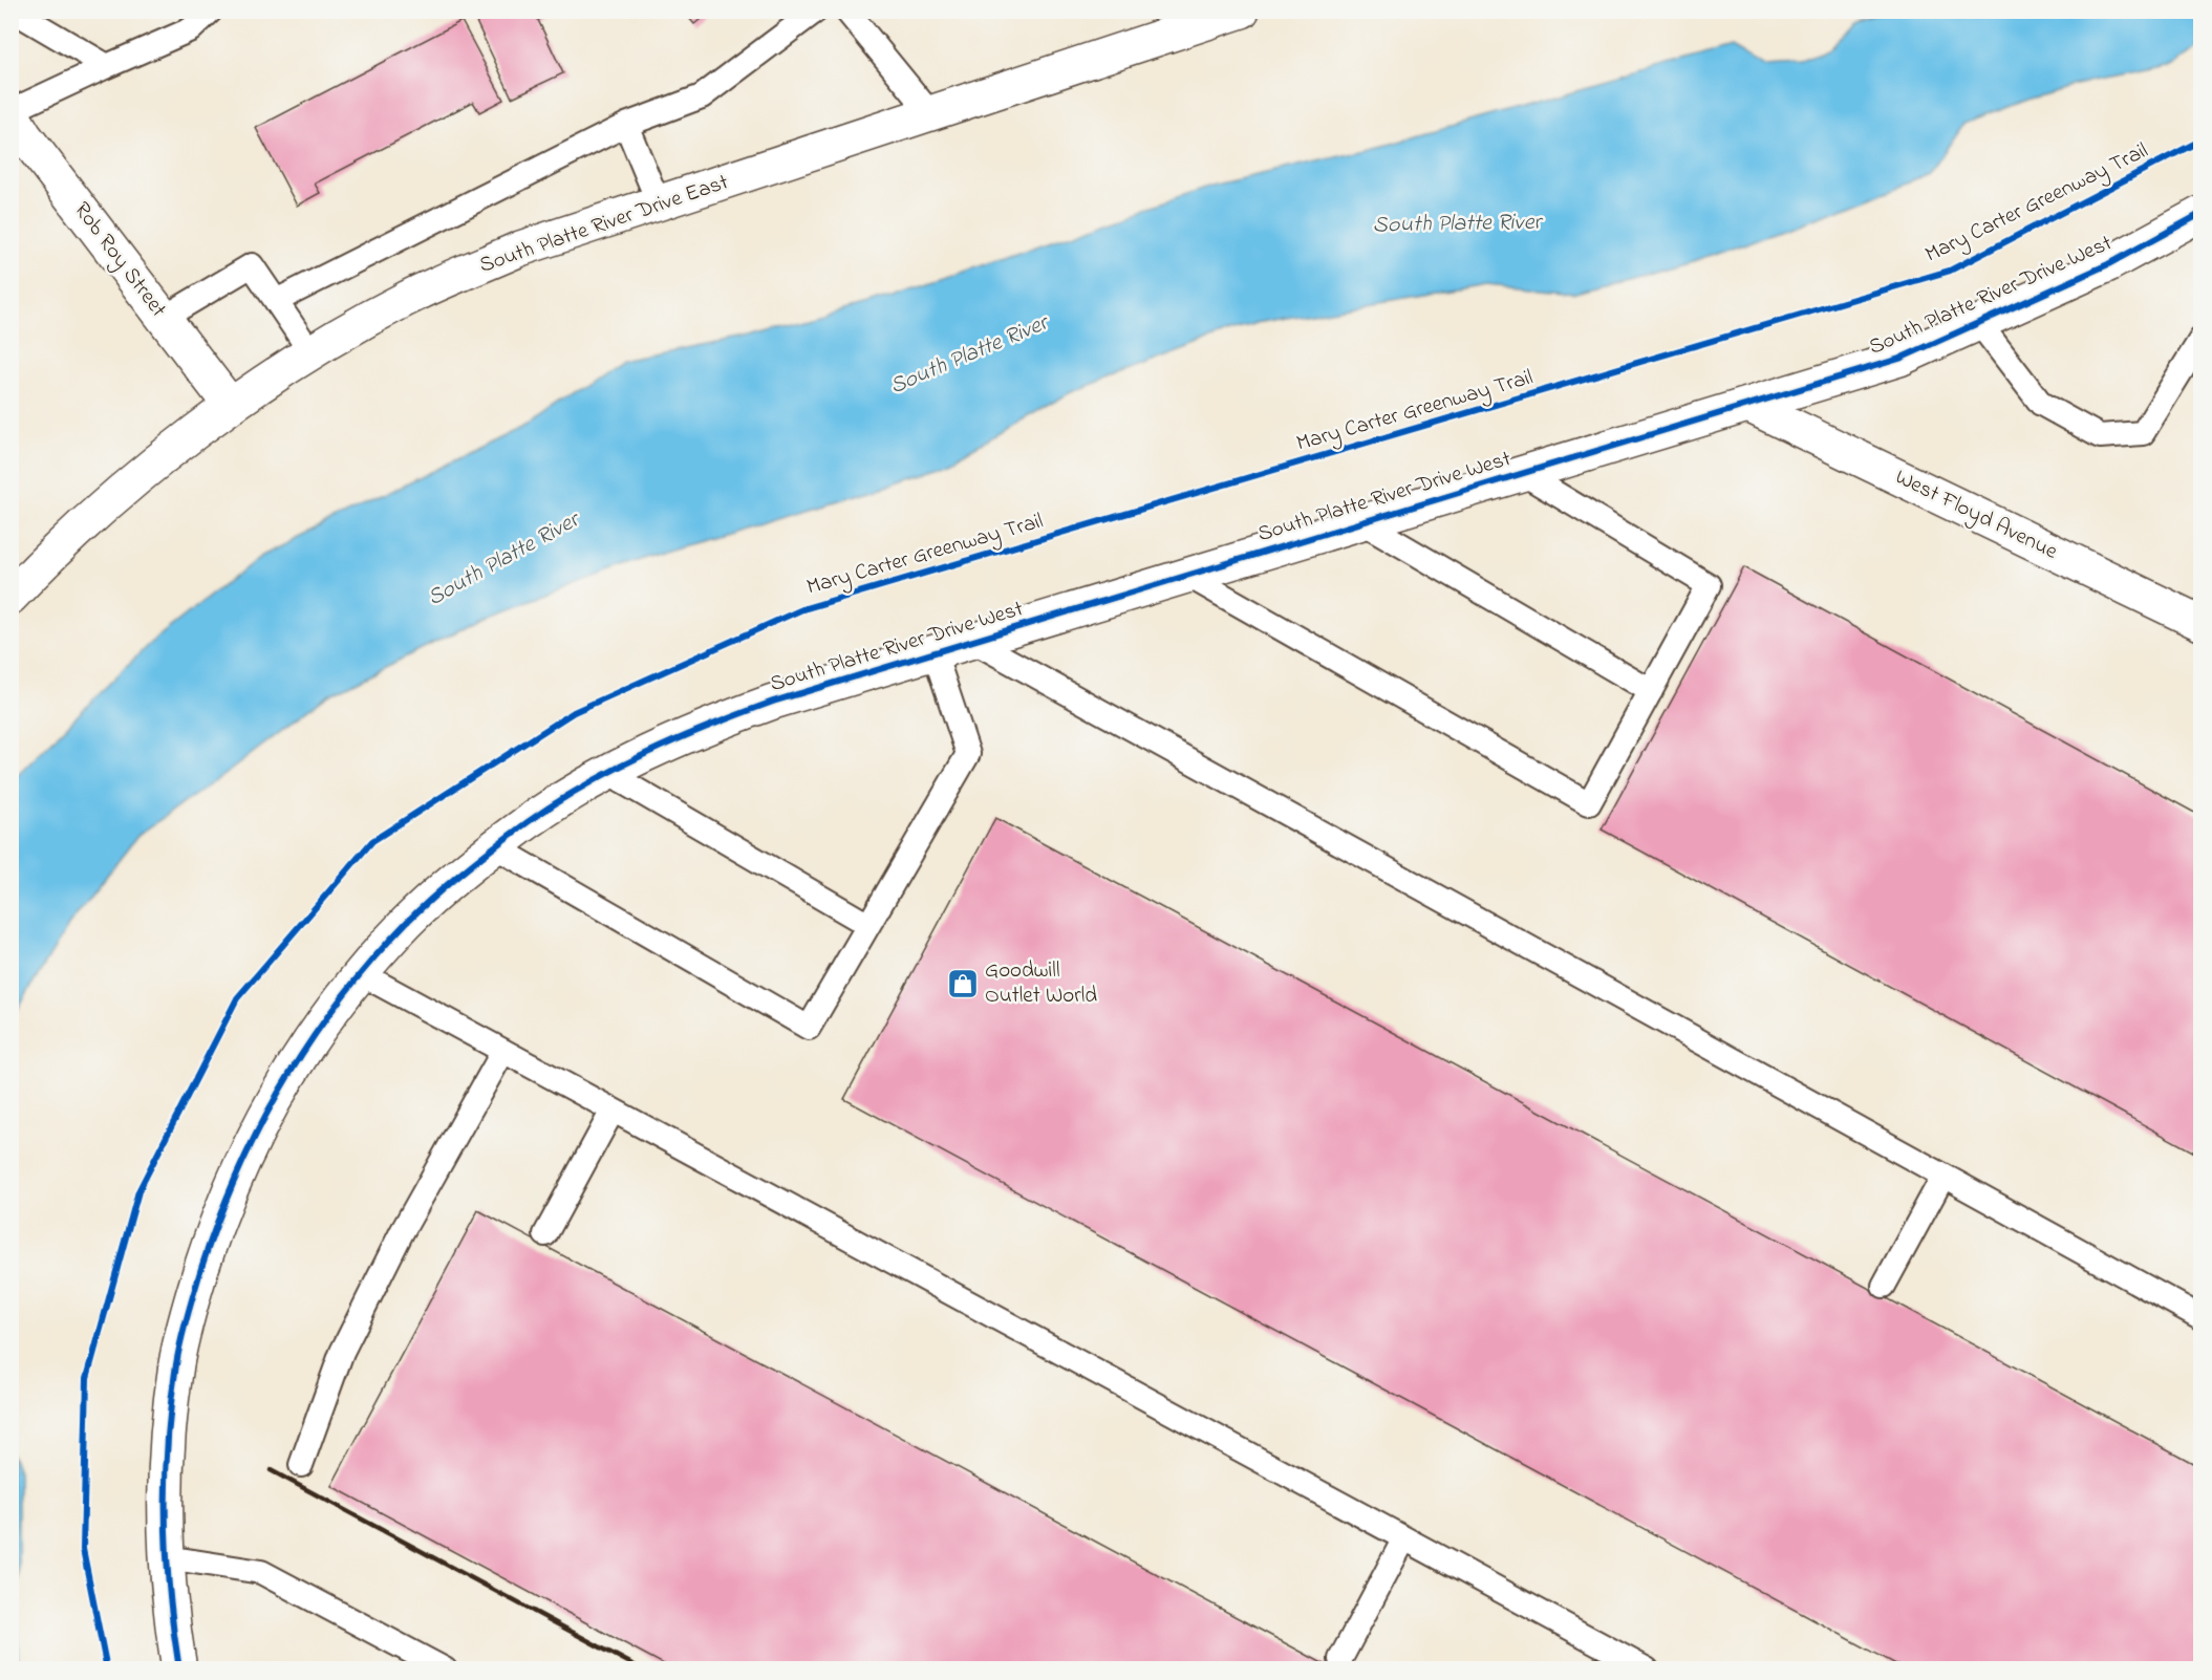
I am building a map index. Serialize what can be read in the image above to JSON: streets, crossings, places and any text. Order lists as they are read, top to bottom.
{
  "streets": {
    "street": [
      "South Platte River Drive East",
      "Rob Roy Street",
      "South Platte River Drive West",
      "West Floyd Avenue"
    ],
    "cycle path": ["Mary Carter Greenway Trail"]
  },
  "crossings": [
    ["South Platte River Drive East", "Rob Roy Street"],
    ["South Platte River Drive West", "West Floyd Avenue"]
  ],
  "water": ["South Platte River"],
  "places": {
    "shop": ["Goodwill Outlet World"]
  }
}
